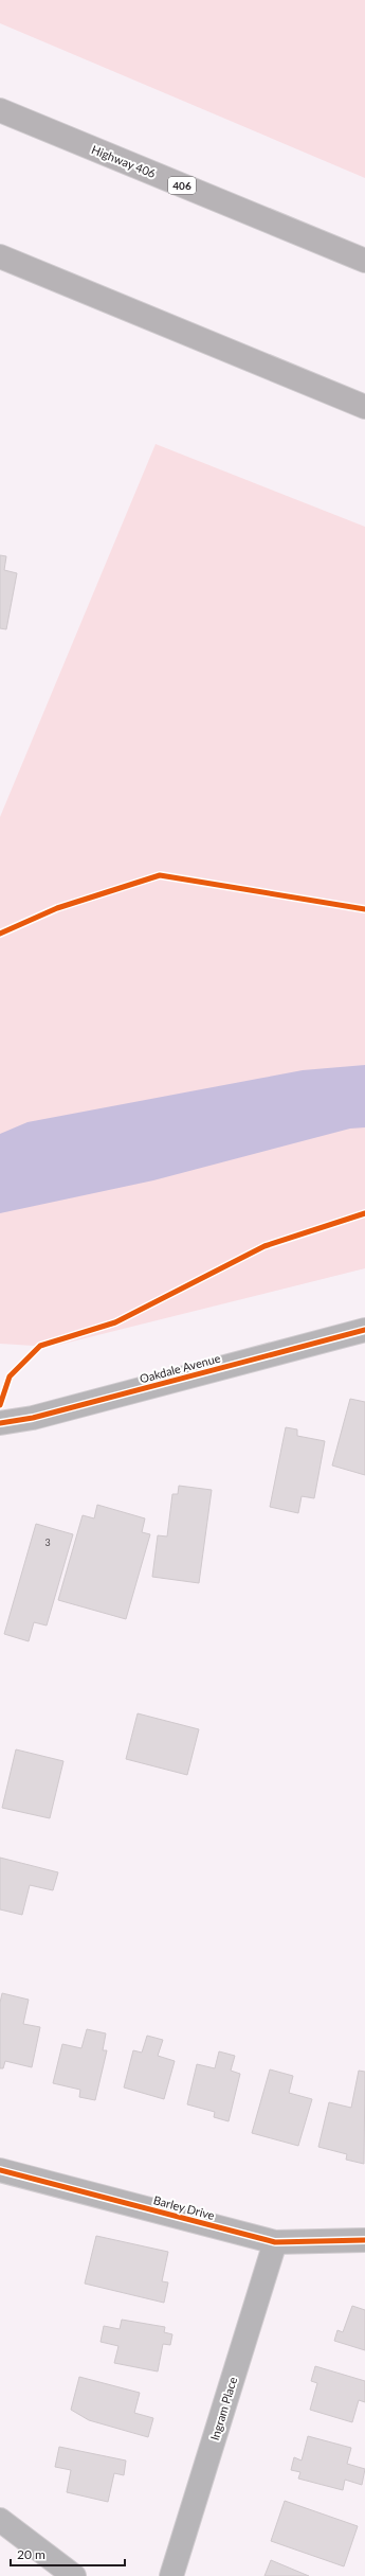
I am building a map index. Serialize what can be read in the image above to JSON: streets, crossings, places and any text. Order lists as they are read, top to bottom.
{
  "streets": {
    "highway": ["Highway 406", "406"],
    "street": ["Oakdale Avenue", "Barley Drive", "Ingram Place"]
  },
  "crossings": [
    ["Barley Drive", "Ingram Place"]
  ],
  "house_numbers": ["3"],
  "scale_bar": "20 m"
}
